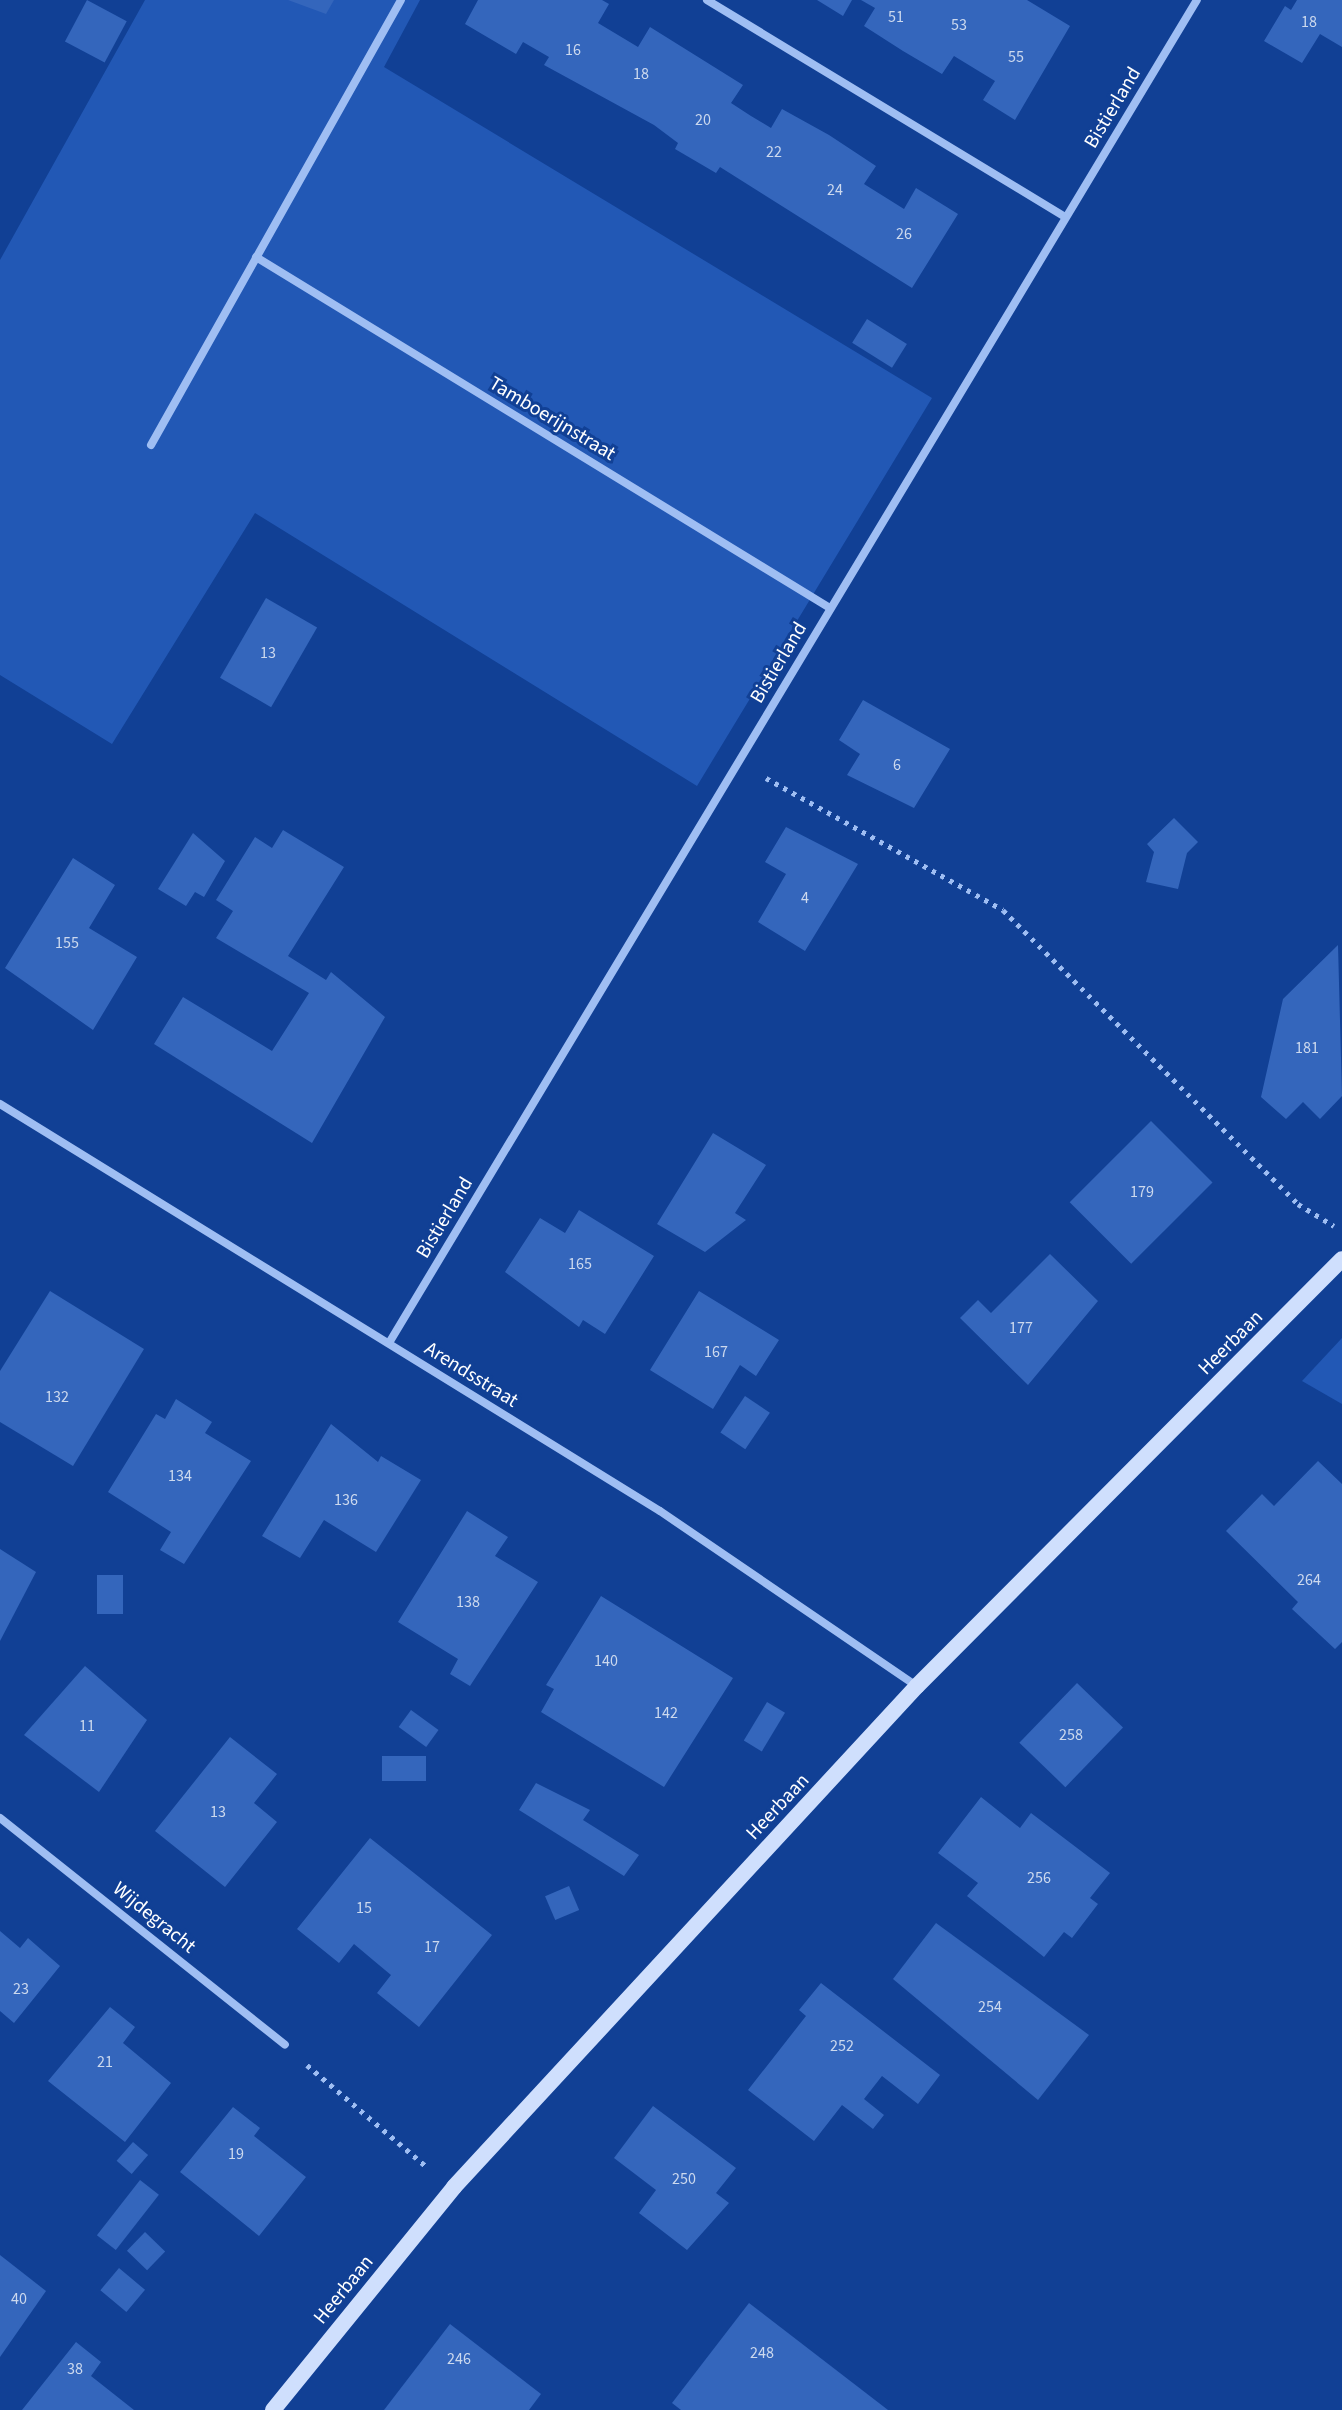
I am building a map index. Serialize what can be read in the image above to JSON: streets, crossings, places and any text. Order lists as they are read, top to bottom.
{
  "streets": {
    "street": [
      "Bistierland",
      "Tamboerijnstraat",
      "Heerbaan",
      "Arendsstraat",
      "Wijdegracht"
    ]
  },
  "crossings": [
    ["Bistierland", "Tamboerijnstraat"],
    ["Bistierland", "Arendsstraat"],
    ["Heerbaan", "Arendsstraat"]
  ],
  "house_numbers": [
    "51",
    "18",
    "53",
    "16",
    "55",
    "18",
    "20",
    "22",
    "24",
    "26",
    "13",
    "6",
    "4",
    "155",
    "181",
    "179",
    "165",
    "177",
    "167",
    "132",
    "134",
    "136",
    "264",
    "138",
    "140",
    "142",
    "11",
    "258",
    "13",
    "256",
    "15",
    "17",
    "23",
    "254",
    "252",
    "21",
    "19",
    "250",
    "40",
    "248",
    "246",
    "38"
  ]
}
